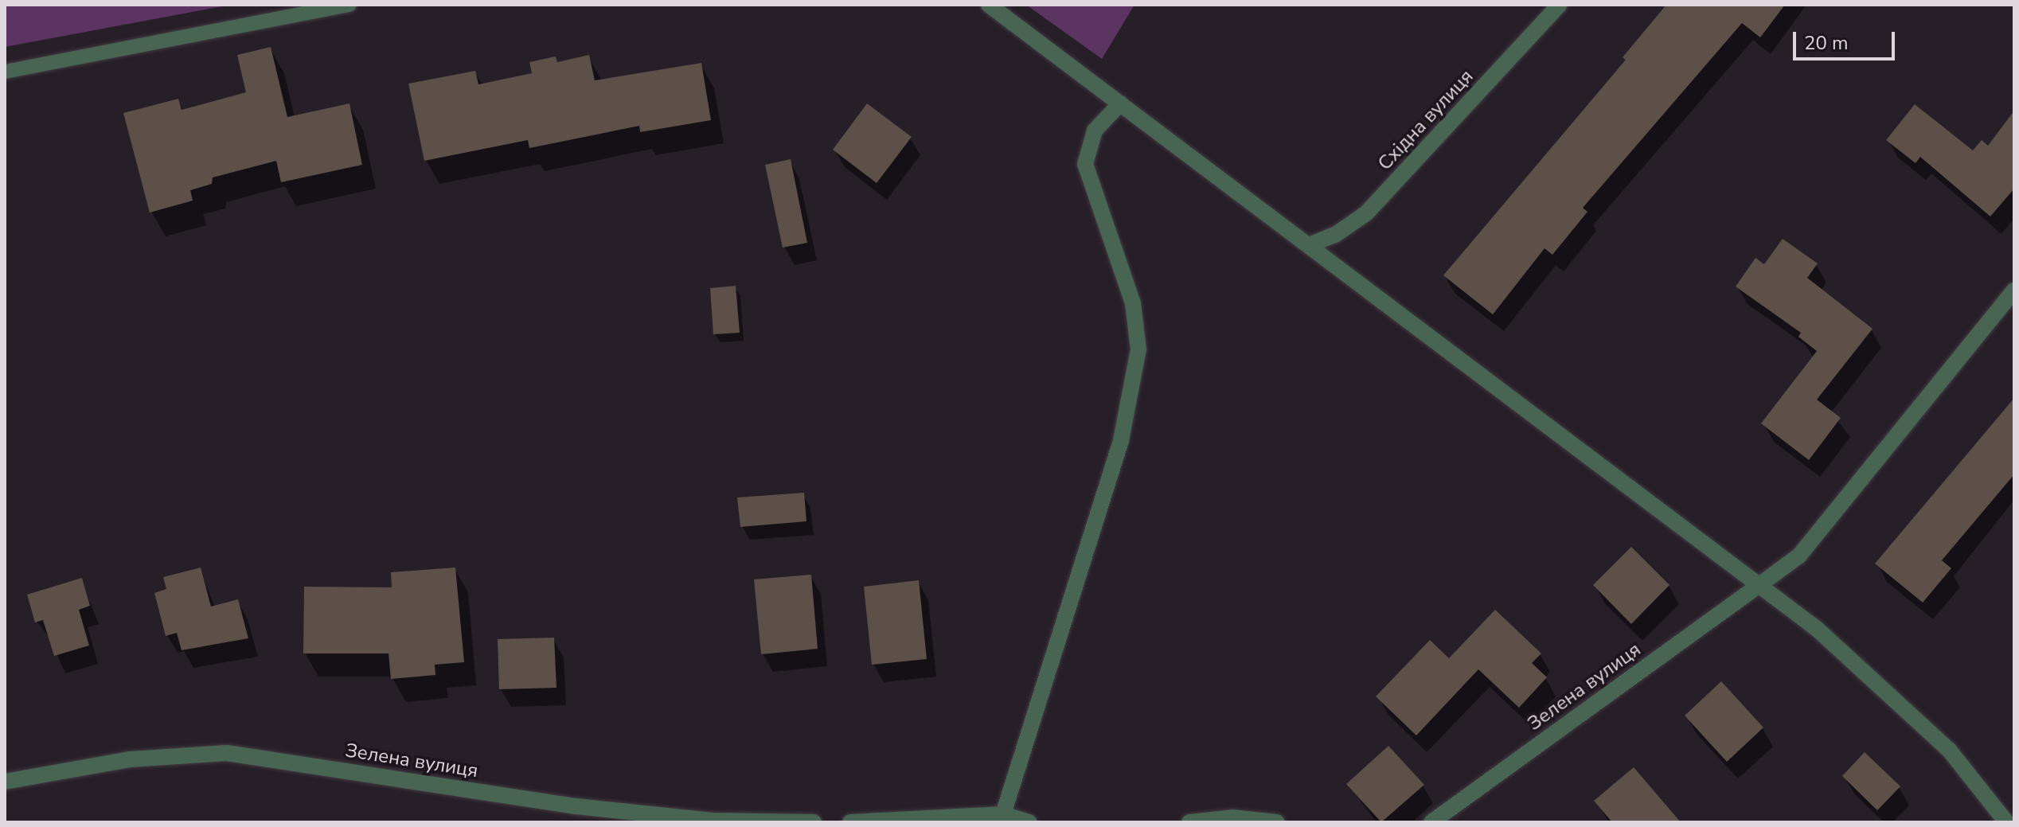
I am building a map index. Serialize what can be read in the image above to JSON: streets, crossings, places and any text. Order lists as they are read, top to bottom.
{
  "streets": {
    "street": ["Східна вулиця", "Зелена вулиця"]
  },
  "scale_bar": "20 m"
}
